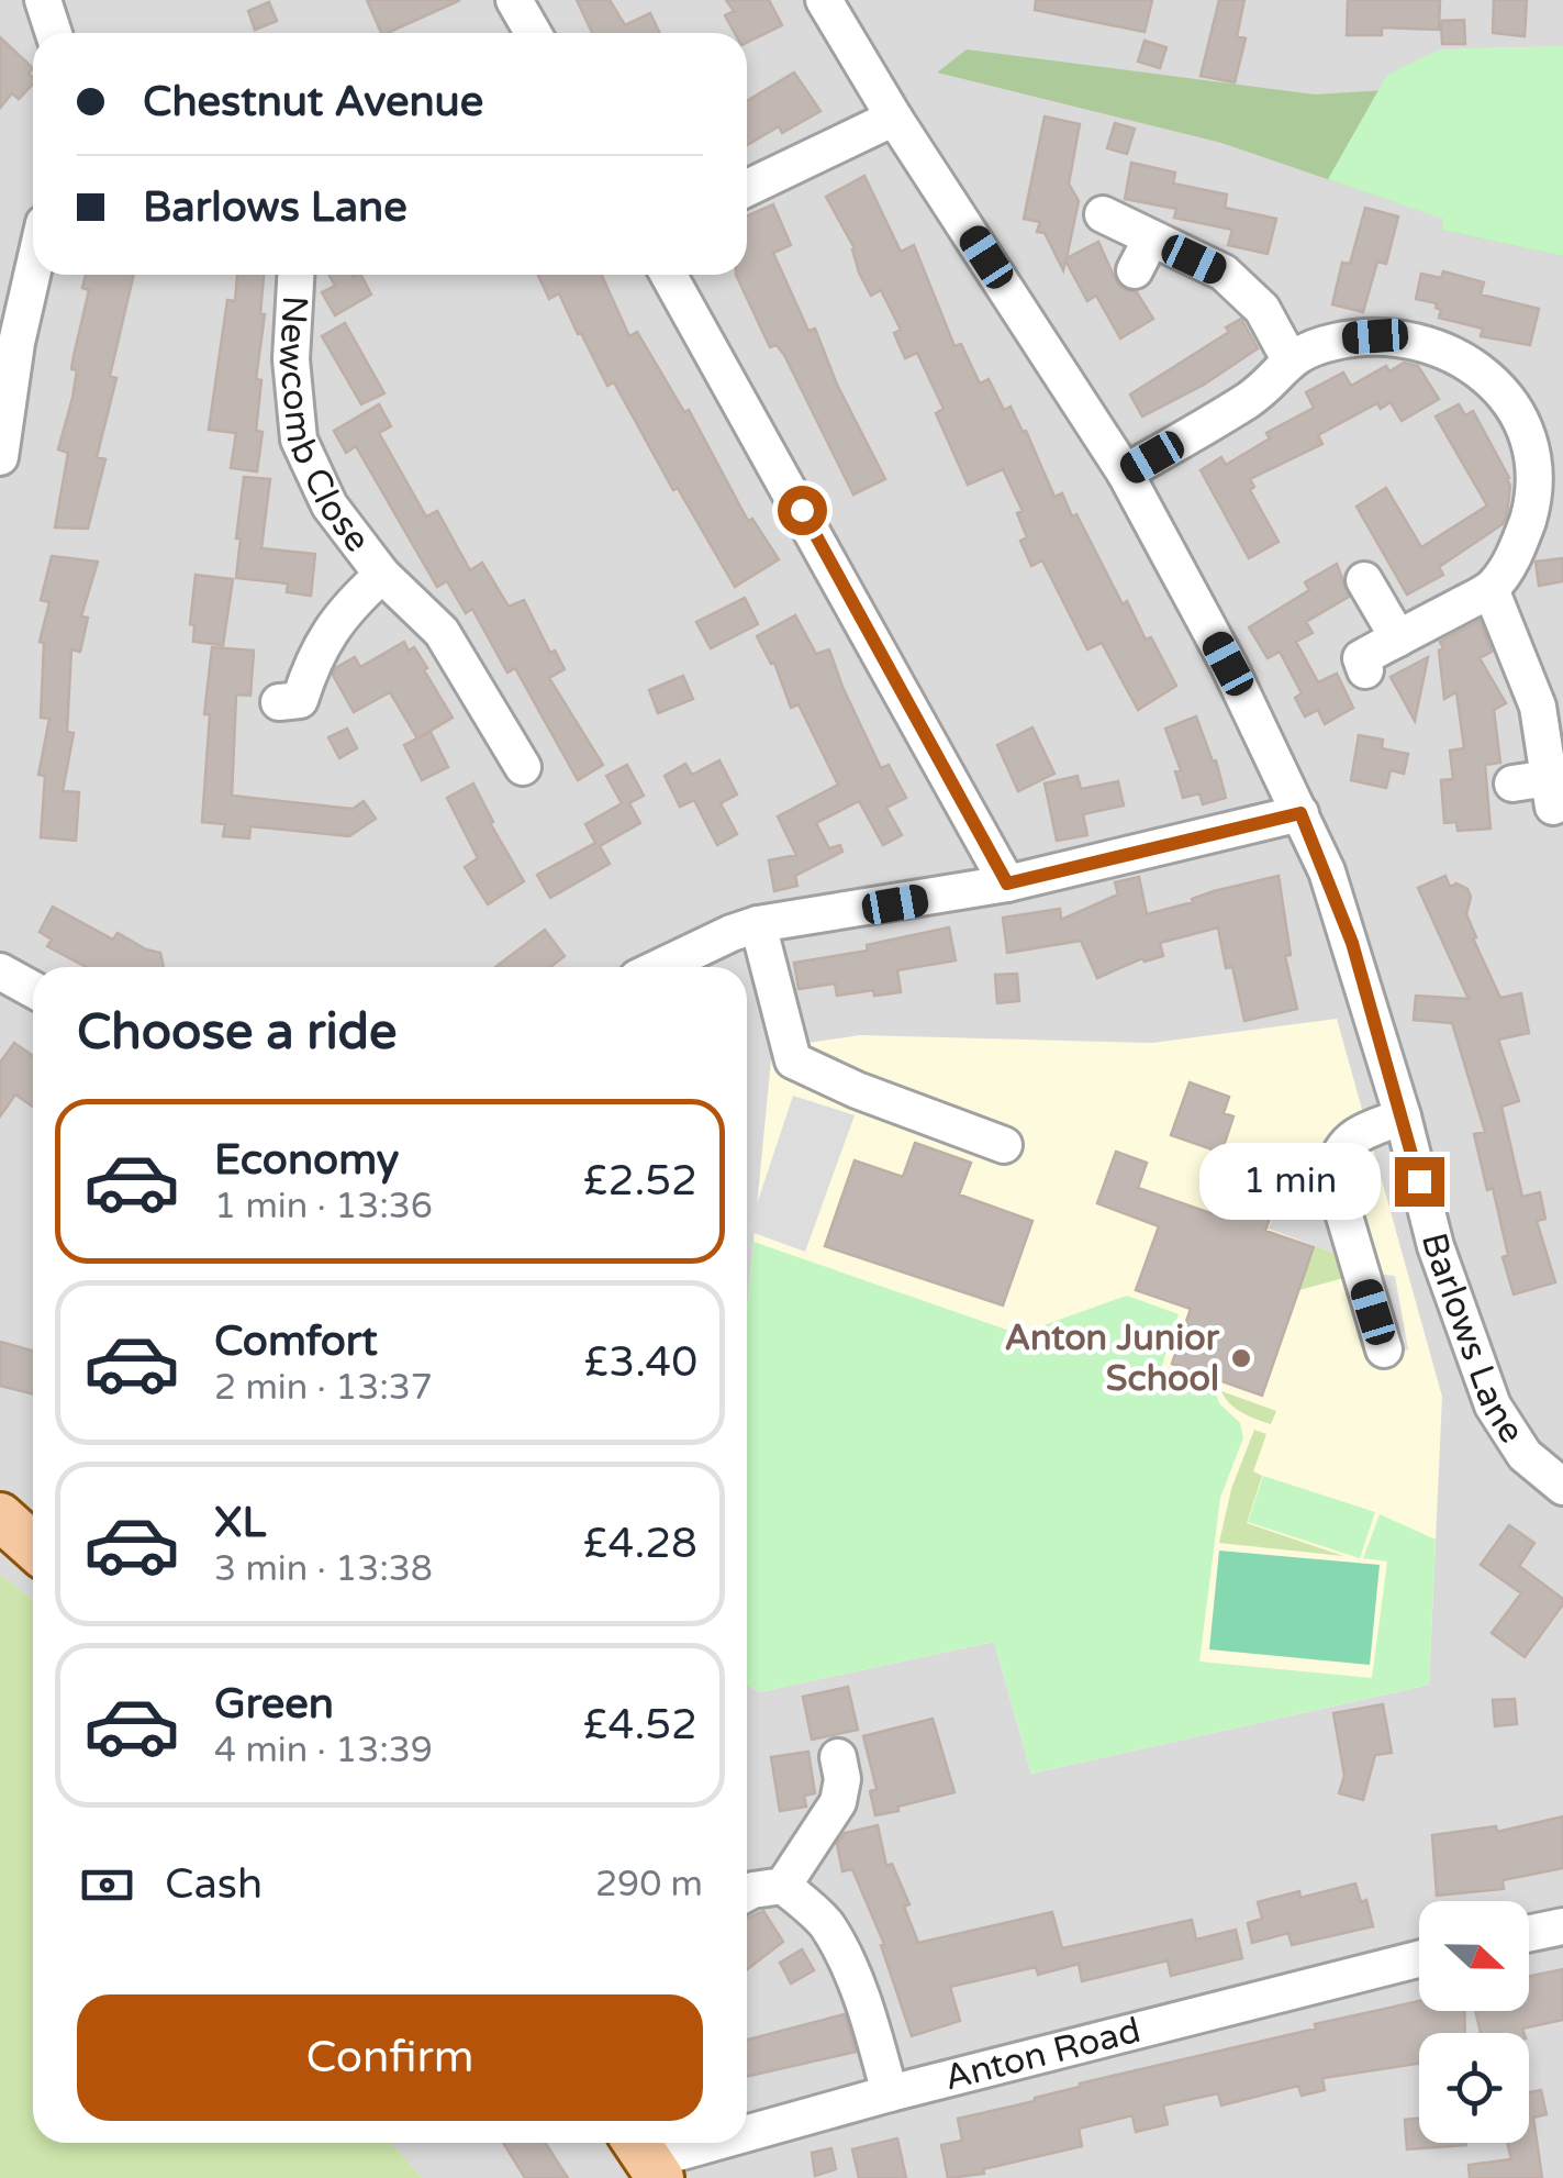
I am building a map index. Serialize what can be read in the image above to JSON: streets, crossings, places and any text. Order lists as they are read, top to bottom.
{
  "streets": {
    "street": ["Newcomb Close", "Barlows Lane", "Anton Road"]
  },
  "places": ["Anton Junior School"],
  "north": "right",
  "page": {
    "banner": ["Chestnut Avenue", "Barlows Lane"],
    "heading": "Choose a ride",
    "list": [
      {
        "name": "Economy",
        "note": "1 min · 13:36",
        "value": "£2.52"
      },
      {
        "name": "Comfort",
        "note": "2 min · 13:37",
        "value": "£3.40"
      },
      {
        "name": "XL",
        "note": "3 min · 13:38",
        "value": "£4.28"
      },
      {
        "name": "Green",
        "note": "4 min · 13:39",
        "value": "£4.52"
      }
    ],
    "bubble": "1 min",
    "pay": ["Cash", "290 m"],
    "buttons": "Confirm"
  }
}
